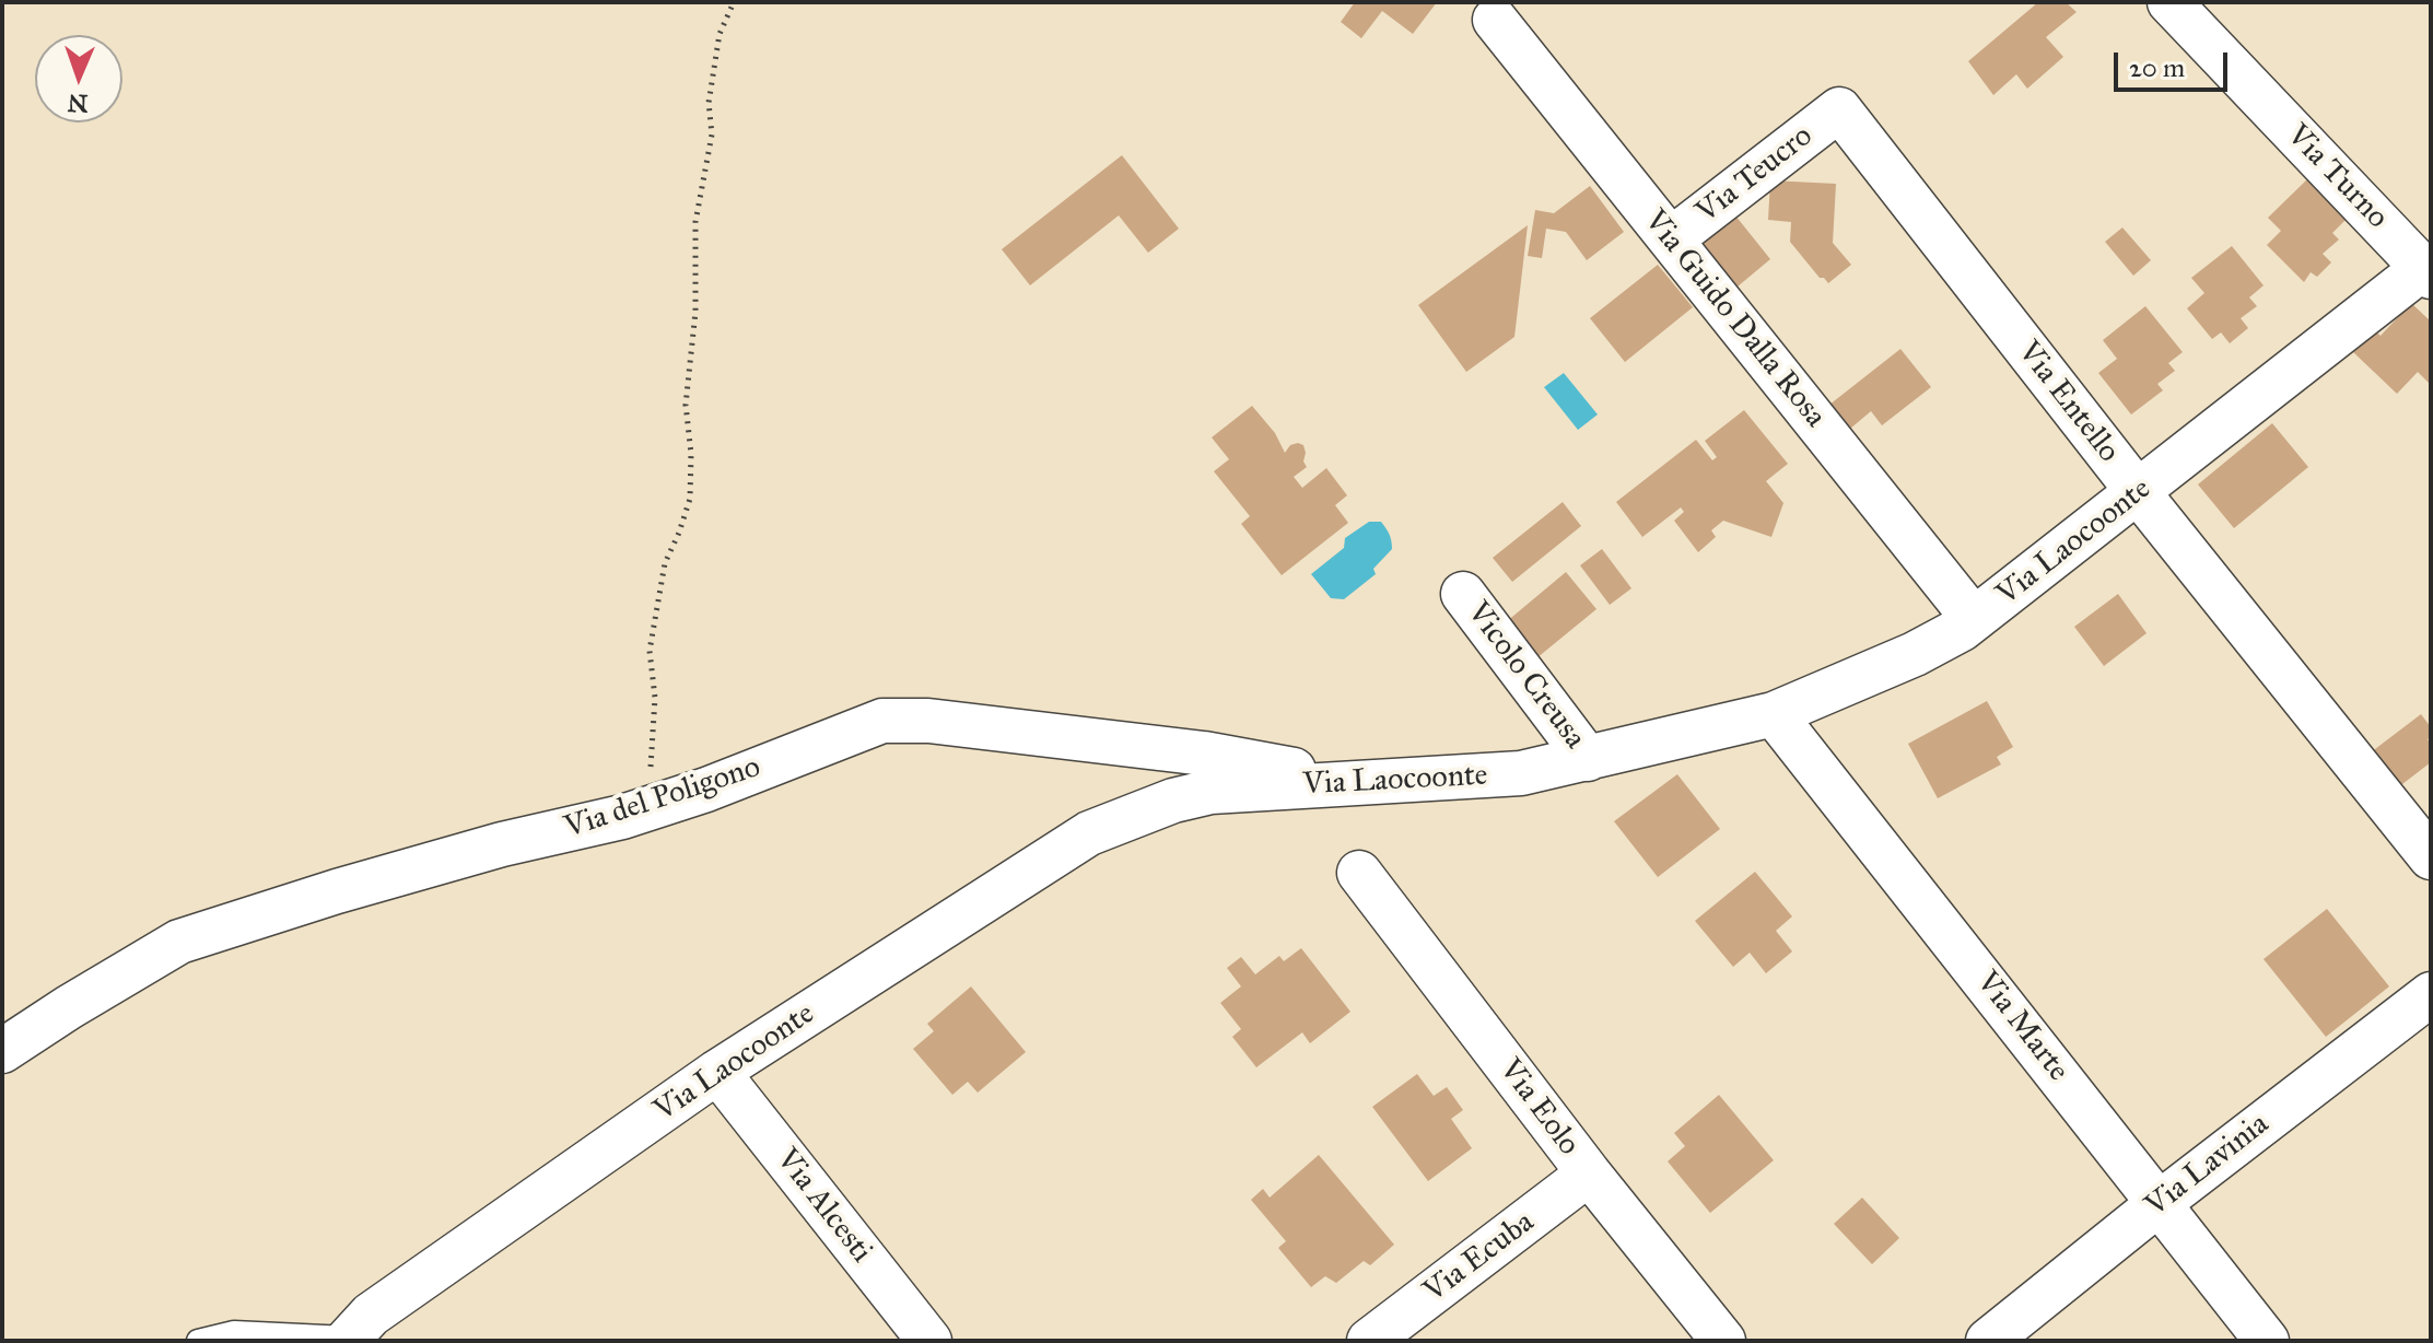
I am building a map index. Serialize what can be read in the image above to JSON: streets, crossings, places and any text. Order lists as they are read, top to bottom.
{
  "streets": {
    "street": [
      "Via Teucro",
      "Via Turno",
      "Via Guido Dalla Rosa",
      "Via Entello",
      "Via Laocoonte",
      "Vicolo Creusa",
      "Via del Poligono",
      "Via Marte",
      "Via Eolo",
      "Via Lavinia",
      "Via Alcesti",
      "Via Ecuba"
    ]
  },
  "crossings": [
    ["Via Teucro", "Via Guido Dalla Rosa"],
    ["Via Teucro", "Via Entello"],
    ["Via Turno", "Via Laocoonte"],
    ["Via Guido Dalla Rosa", "Via Laocoonte"],
    ["Via Entello", "Via Laocoonte"],
    ["Via Laocoonte", "Vicolo Creusa"],
    ["Via Laocoonte", "Via del Poligono"],
    ["Via Laocoonte", "Via Marte"],
    ["Via Laocoonte", "Via Alcesti"],
    ["Via Marte", "Via Lavinia"],
    ["Via Eolo", "Via Ecuba"]
  ],
  "scale_bar": "20 m",
  "north": "bottom"
}
